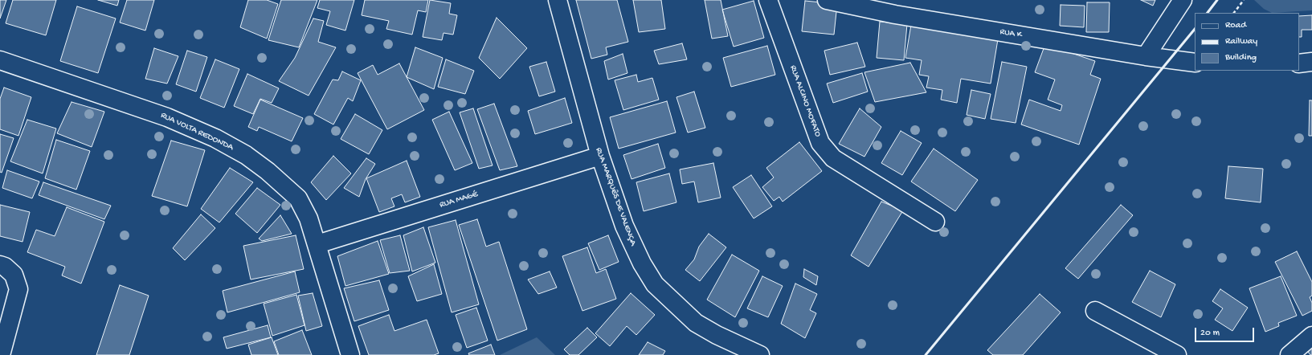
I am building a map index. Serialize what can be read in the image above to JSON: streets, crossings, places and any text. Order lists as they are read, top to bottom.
{
  "streets": {
    "street": [
      "RUA K",
      "RUA ALCINO MOFATO",
      "RUA VOLTA REDONDA",
      "RUA MARQUÊS DE VALENÇA",
      "RUA MAGÉ"
    ]
  },
  "crossings": [
    ["RUA VOLTA REDONDA", "RUA MAGÉ"],
    ["RUA MARQUÊS DE VALENÇA", "RUA MAGÉ"]
  ],
  "legend": ["Road", "Railway", "Building"],
  "scale_bar": "20 m"
}
